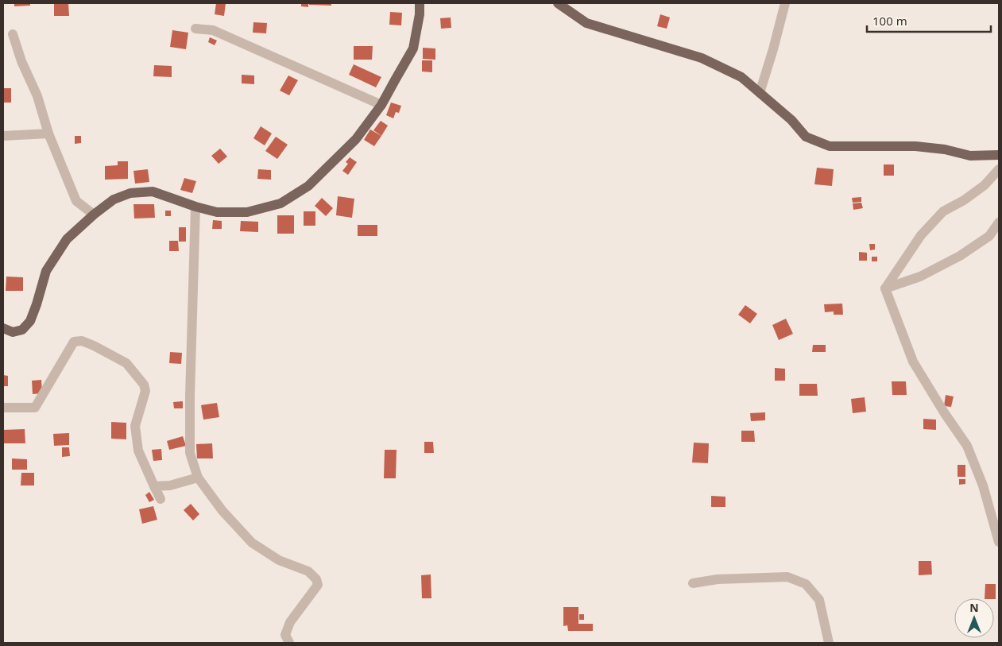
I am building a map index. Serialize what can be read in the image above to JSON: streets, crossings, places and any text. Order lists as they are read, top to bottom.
{
  "scale_bar": "100 m",
  "north": "top"
}
